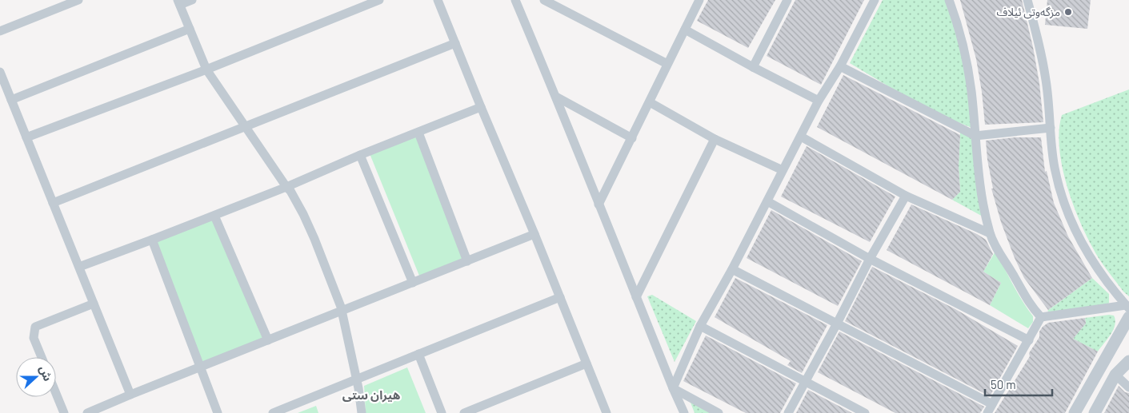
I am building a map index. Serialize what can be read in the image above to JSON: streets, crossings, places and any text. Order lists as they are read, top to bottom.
{
  "districts": ["هیران ستی"],
  "places": ["مزگەوتی ئیلاف"],
  "scale_bar": "50 m",
  "north": "right"
}
